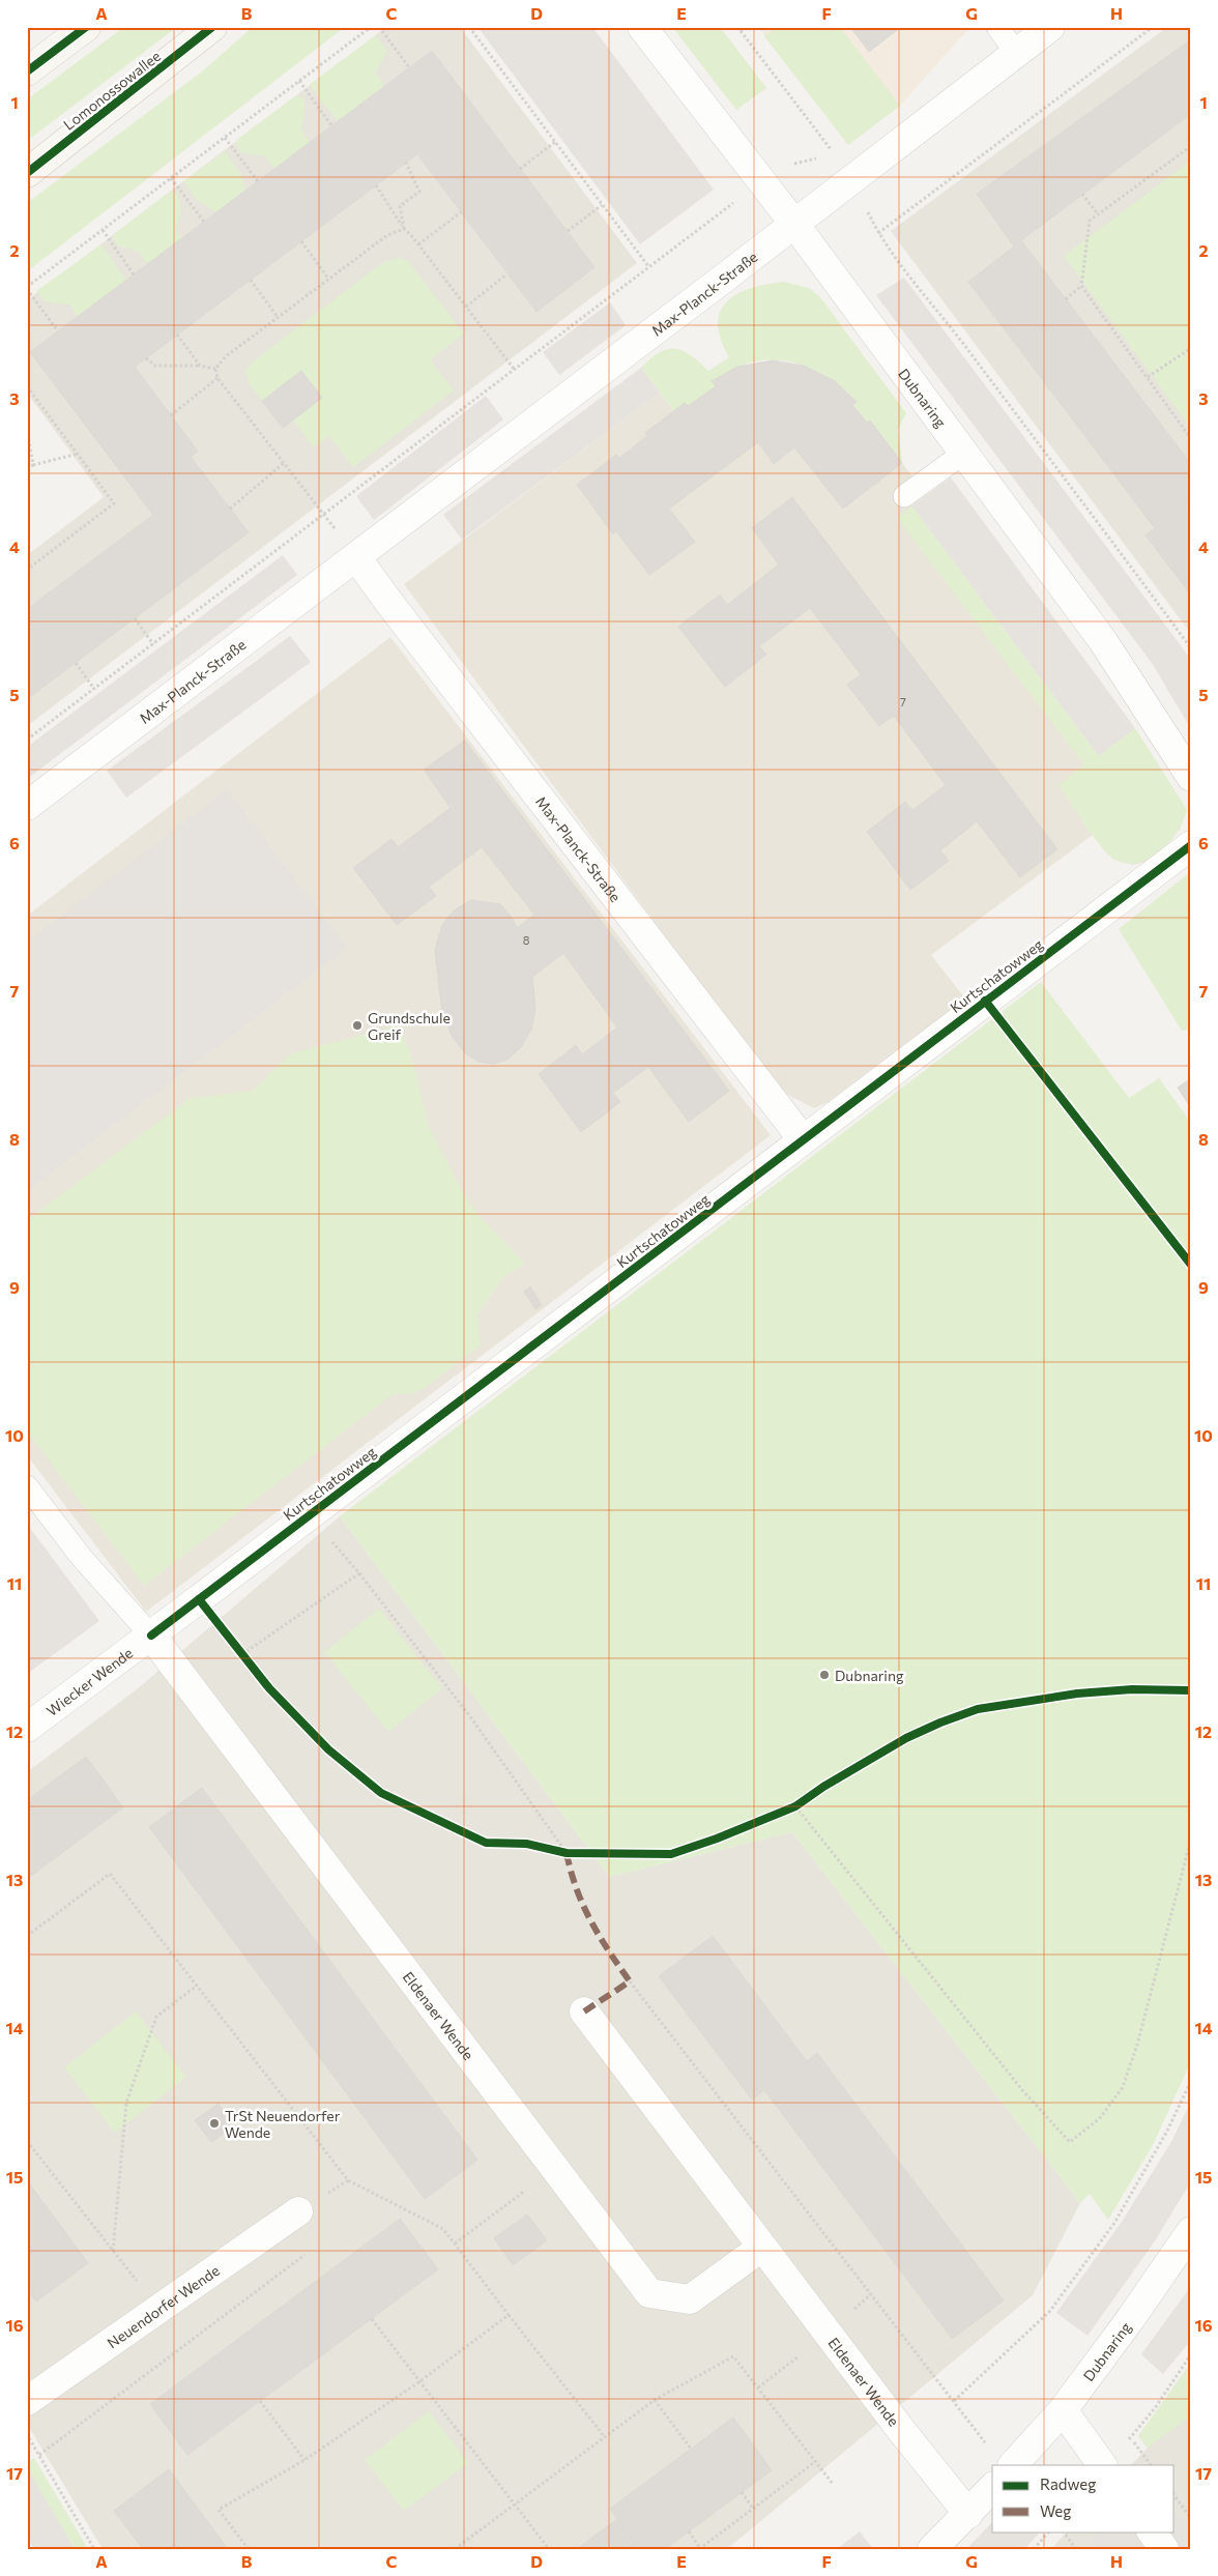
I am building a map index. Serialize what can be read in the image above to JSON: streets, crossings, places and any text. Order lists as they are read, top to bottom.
{
  "streets": {
    "street": [
      "Lomonossowallee",
      "Max-Planck-Straße",
      "Dubnaring",
      "Kurtschatowweg",
      "Wiecker Wende",
      "Eldenaer Wende",
      "Neuendorfer Wende"
    ]
  },
  "crossings": [
    ["Max-Planck-Straße", "Dubnaring"],
    ["Max-Planck-Straße", "Kurtschatowweg"],
    ["Kurtschatowweg", "Wiecker Wende"],
    ["Kurtschatowweg", "Eldenaer Wende"],
    ["Wiecker Wende", "Eldenaer Wende"]
  ],
  "places": ["Grundschule Greif", "Dubnaring", "TrSt Neuendorfer Wende"],
  "house_numbers": ["7", "8"],
  "legend": ["Radweg", "Weg"],
  "grid": {
    "columns": [
      "A",
      "B",
      "C",
      "D",
      "E",
      "F",
      "G",
      "H"
    ],
    "rows": [
      "1",
      "2",
      "3",
      "4",
      "5",
      "6",
      "7",
      "8",
      "9",
      "10",
      "11",
      "12",
      "13",
      "14",
      "15",
      "16",
      "17"
    ]
  }
}
